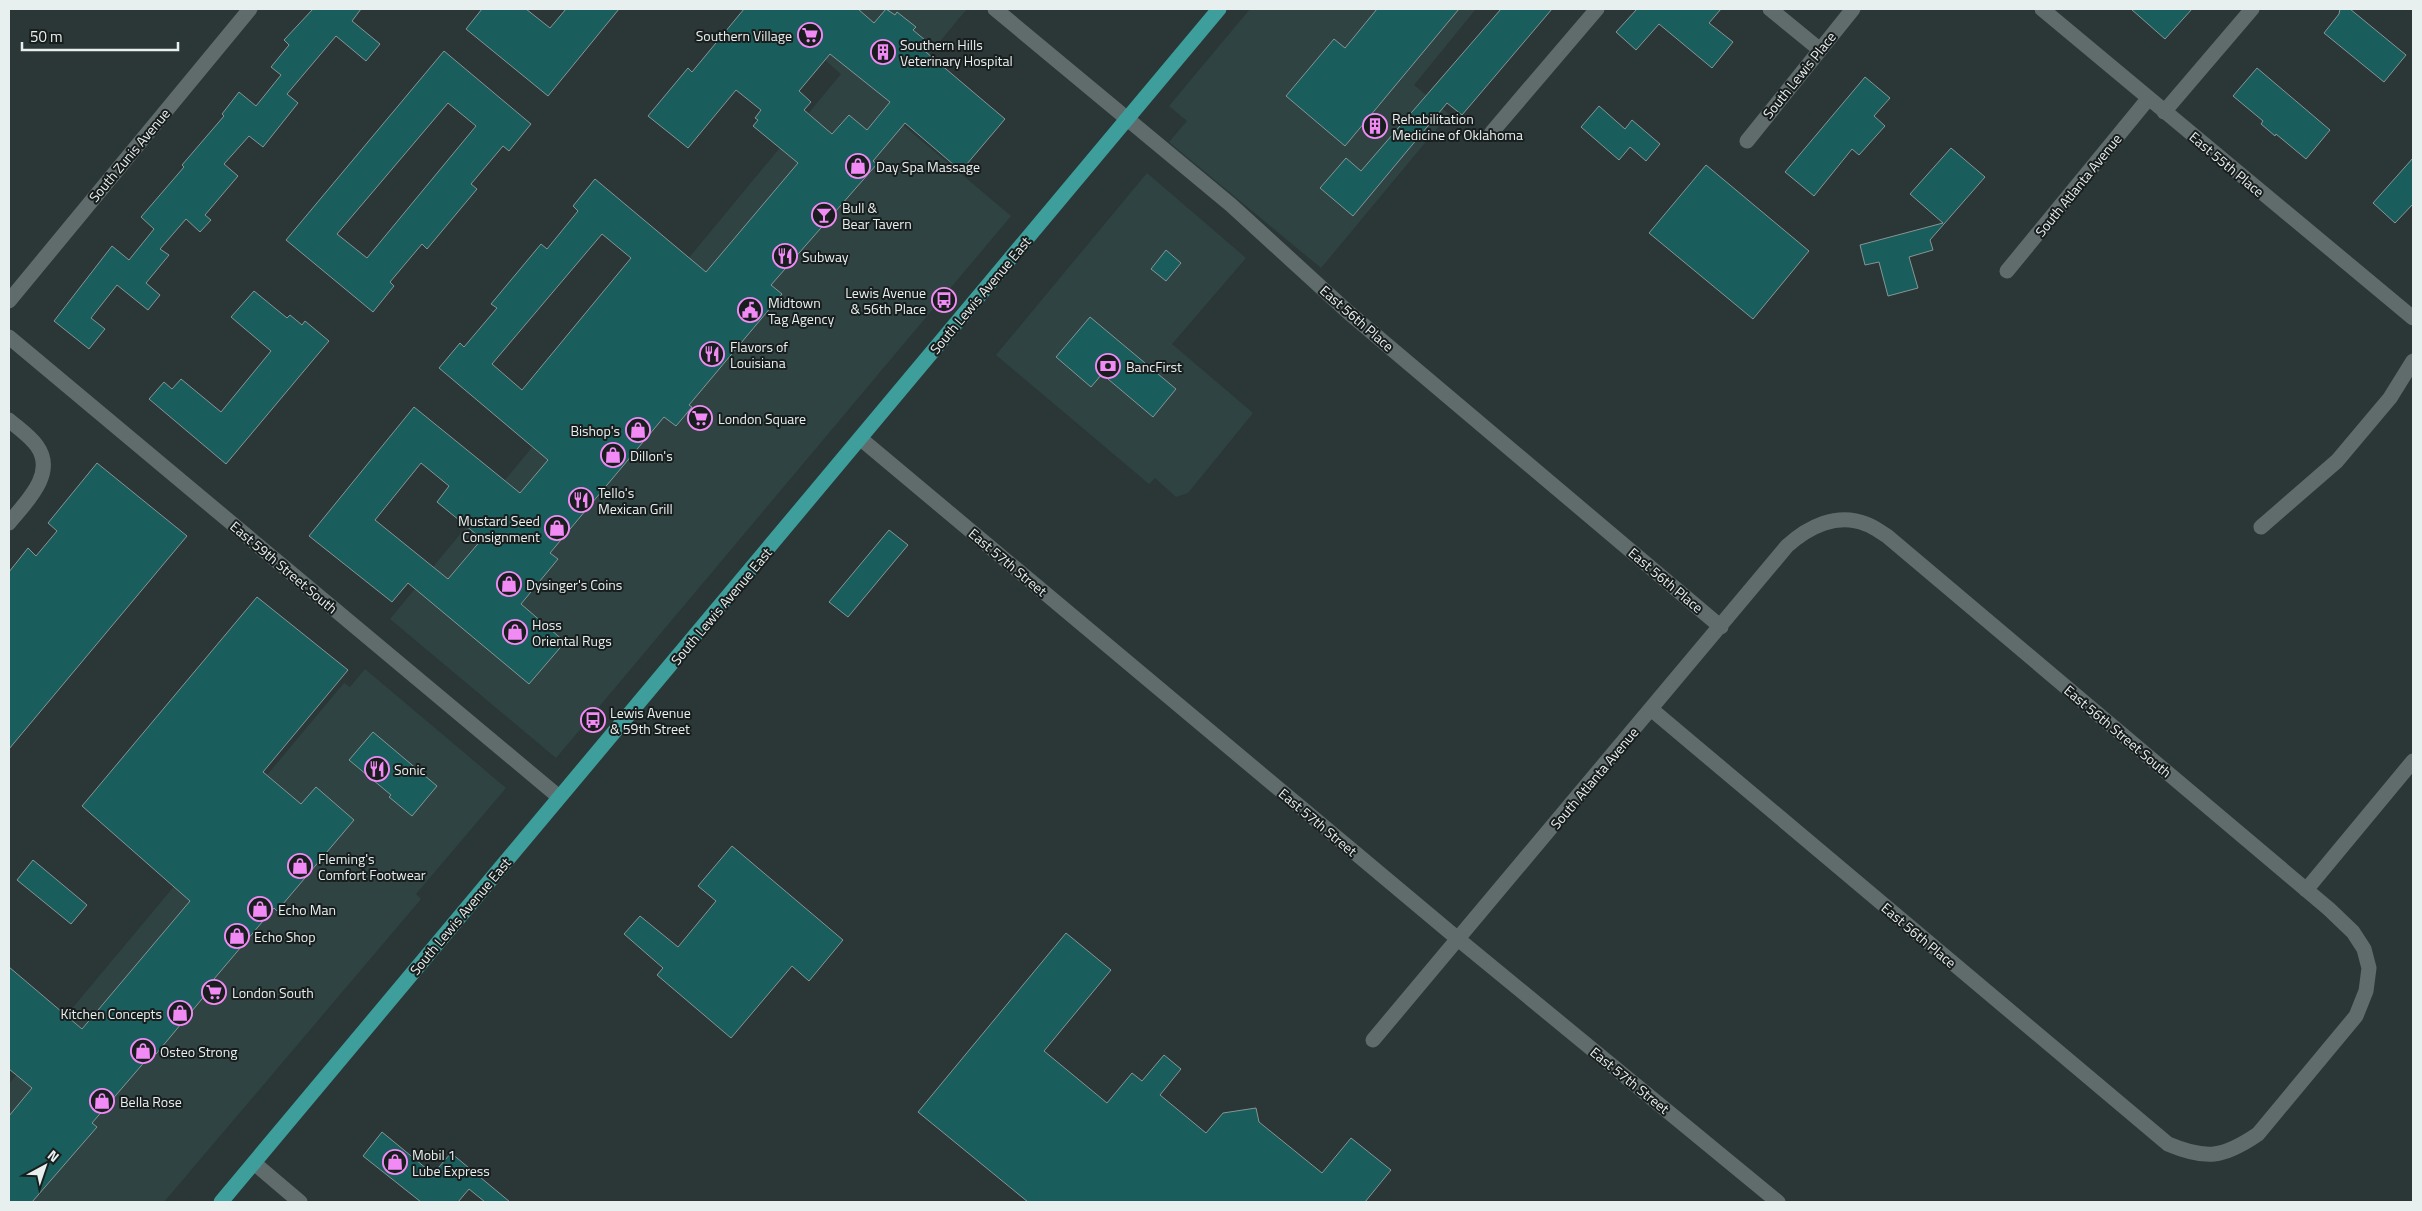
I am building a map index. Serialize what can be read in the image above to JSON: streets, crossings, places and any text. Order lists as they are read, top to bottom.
{
  "streets": {
    "main road": ["South Lewis Avenue East"],
    "street": [
      "South Lewis Place",
      "South Zunis Avenue",
      "East 55th Place",
      "South Atlanta Avenue",
      "East 56th Place",
      "East 57th Street",
      "East 59th Street South",
      "East 56th Street South"
    ]
  },
  "crossings": [
    ["East 55th Place", "South Atlanta Avenue"],
    ["South Atlanta Avenue", "East 56th Place"],
    ["South Atlanta Avenue", "East 57th Street"],
    ["South Atlanta Avenue", "East 56th Street South"],
    ["South Lewis Avenue East", "East 56th Place"],
    ["South Lewis Avenue East", "East 57th Street"],
    ["South Lewis Avenue East", "East 59th Street South"],
    ["East 56th Place", "East 56th Street South"]
  ],
  "places": {
    "supermarket": ["Southern Village", "London Square", "London South"],
    "building": ["Southern Hills Veterinary Hospital", "Rehabilitation Medicine of Oklahoma"],
    "shop": [
      "Day Spa Massage",
      "Bishop's",
      "Dillon's",
      "Mustard Seed Consignment",
      "Dysinger's Coins",
      "Hoss Oriental Rugs",
      "Fleming's Comfort Footwear",
      "Echo Man",
      "Echo Shop",
      "Kitchen Concepts",
      "Osteo Strong",
      "Bella Rose",
      "Mobil 1 Lube Express"
    ],
    "bar": ["Bull & Bear Tavern"],
    "restaurant": [
      "Subway",
      "Flavors of Louisiana",
      "Tello's Mexican Grill",
      "Sonic"
    ],
    "bus stop": ["Lewis Avenue & 56th Place", "Lewis Avenue & 59th Street"],
    "public building": ["Midtown Tag Agency"],
    "bank": ["BancFirst"]
  },
  "scale_bar": "50 m",
  "north": "top right"
}
